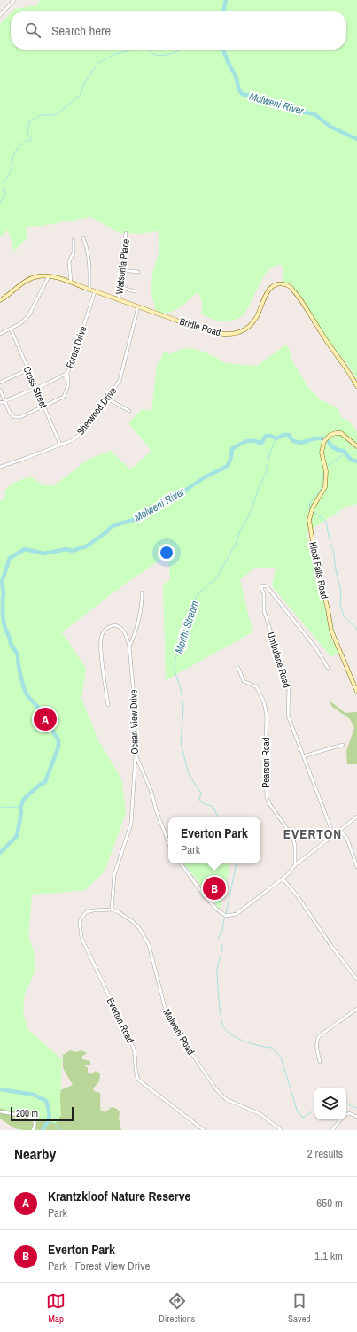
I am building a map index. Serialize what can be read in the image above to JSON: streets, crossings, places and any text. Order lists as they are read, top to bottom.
{
  "streets": {
    "main road": ["Bridle Road", "Kloof Falls Road"],
    "street": [
      "Watsonia Place",
      "Forest Drive",
      "Cross Street",
      "Sherwood Drive",
      "Umbulane Road",
      "Ocean View Drive",
      "Pearson Road",
      "Everton Road",
      "Molweni Road"
    ]
  },
  "crossings": [
    ["Watsonia Place", "Bridle Road"],
    ["Bridle Road", "Forest Drive"],
    ["Bridle Road", "Sherwood Drive"],
    ["Forest Drive", "Cross Street"],
    ["Cross Street", "Sherwood Drive"],
    ["Ocean View Drive", "Everton Road"],
    ["Ocean View Drive", "Molweni Road"],
    ["Everton Road", "Molweni Road"]
  ],
  "districts": ["EVERTON"],
  "water": ["Molweni River", "Mpithi Stream"],
  "scale_bar": "200 m",
  "page": {
    "search": "Search here",
    "pins": ["A", "B"],
    "popup": ["Everton Park", "Park"],
    "scale": "200 m",
    "heading": ["Nearby", "2 results"],
    "list": [
      {
        "mark": "A",
        "name": "Krantzkloof Nature Reserve",
        "note": "Park",
        "value": "650 m"
      },
      {
        "mark": "B",
        "name": "Everton Park",
        "note": "Park · Forest View Drive",
        "value": "1.1 km"
      }
    ],
    "nav": ["Map", "Directions", "Saved"]
  }
}
